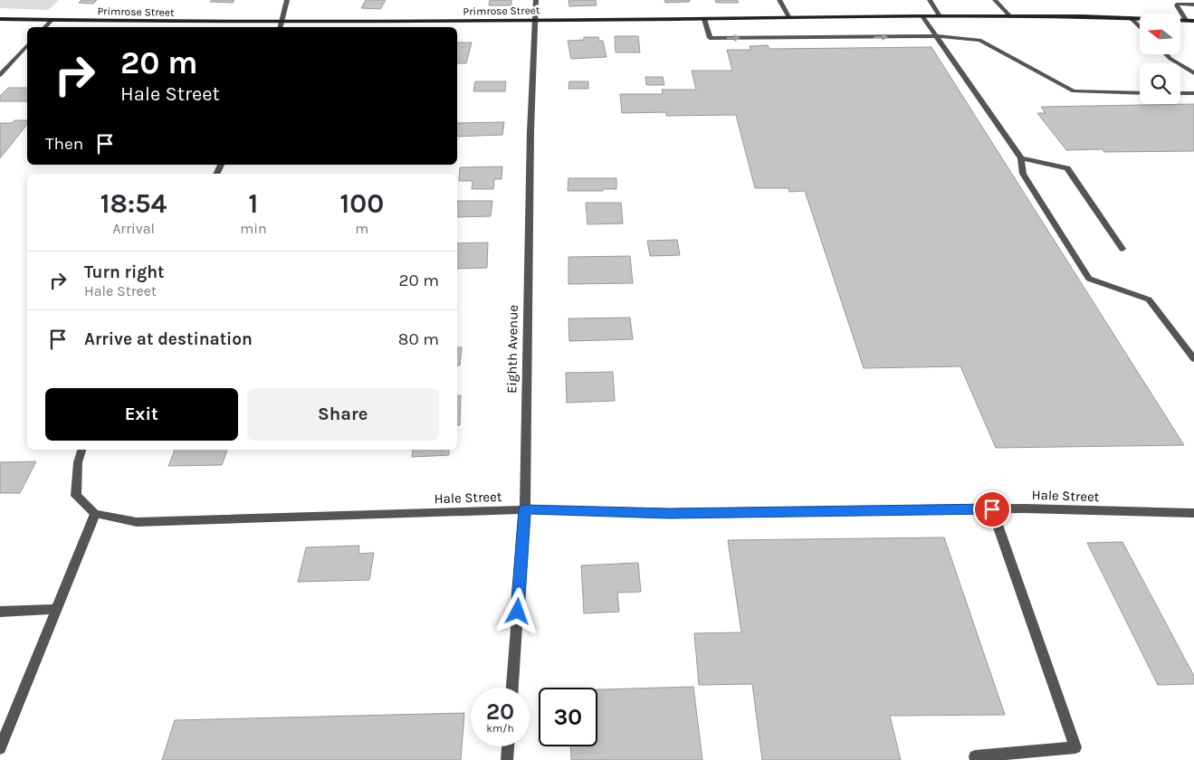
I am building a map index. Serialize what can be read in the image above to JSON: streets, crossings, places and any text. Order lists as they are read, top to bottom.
{
  "streets": {
    "main road": ["Primrose Street"],
    "street": ["Eighth Avenue", "Hale Street"]
  },
  "crossings": [
    ["Primrose Street", "Eighth Avenue"],
    ["Eighth Avenue", "Hale Street"]
  ],
  "north": "left",
  "page": {
    "turn": ["20 m", "Hale Street"],
    "then": "Then",
    "eta": [
      "18:54",
      "Arrival",
      "1",
      "min",
      "100",
      "m"
    ],
    "list": [
      {
        "name": "Turn right",
        "note": "Hale Street",
        "value": "20 m"
      },
      {
        "name": "Arrive at destination",
        "value": "80 m"
      }
    ],
    "buttons": ["Exit", "Share"],
    "speed": "20 km/h",
    "limit": "30"
  }
}
